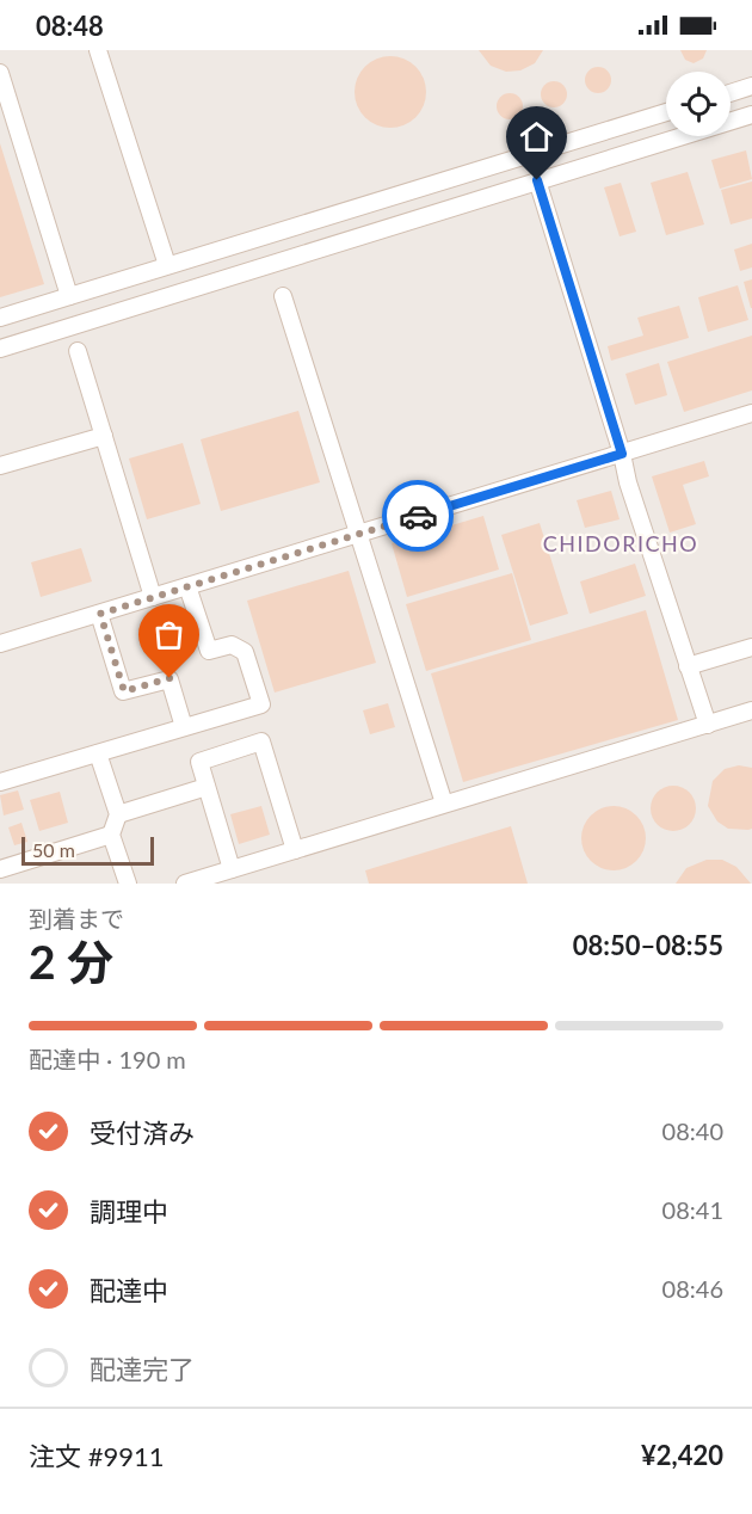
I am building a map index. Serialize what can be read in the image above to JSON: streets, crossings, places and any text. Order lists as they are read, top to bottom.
{
  "districts": ["CHIDORICHO"],
  "scale_bar": "50 m",
  "page": {
    "status": "08:48",
    "scale": "50 m",
    "heading": ["2 分", "到着まで", "08:50–08:55"],
    "panel": ["注文 #9911", "¥2,420"],
    "bar": "配達中 · 190 m",
    "list": [
      ["受付済み", "08:40"],
      ["調理中", "08:41"],
      ["配達中", "08:46"],
      "配達完了"
    ]
  }
}
